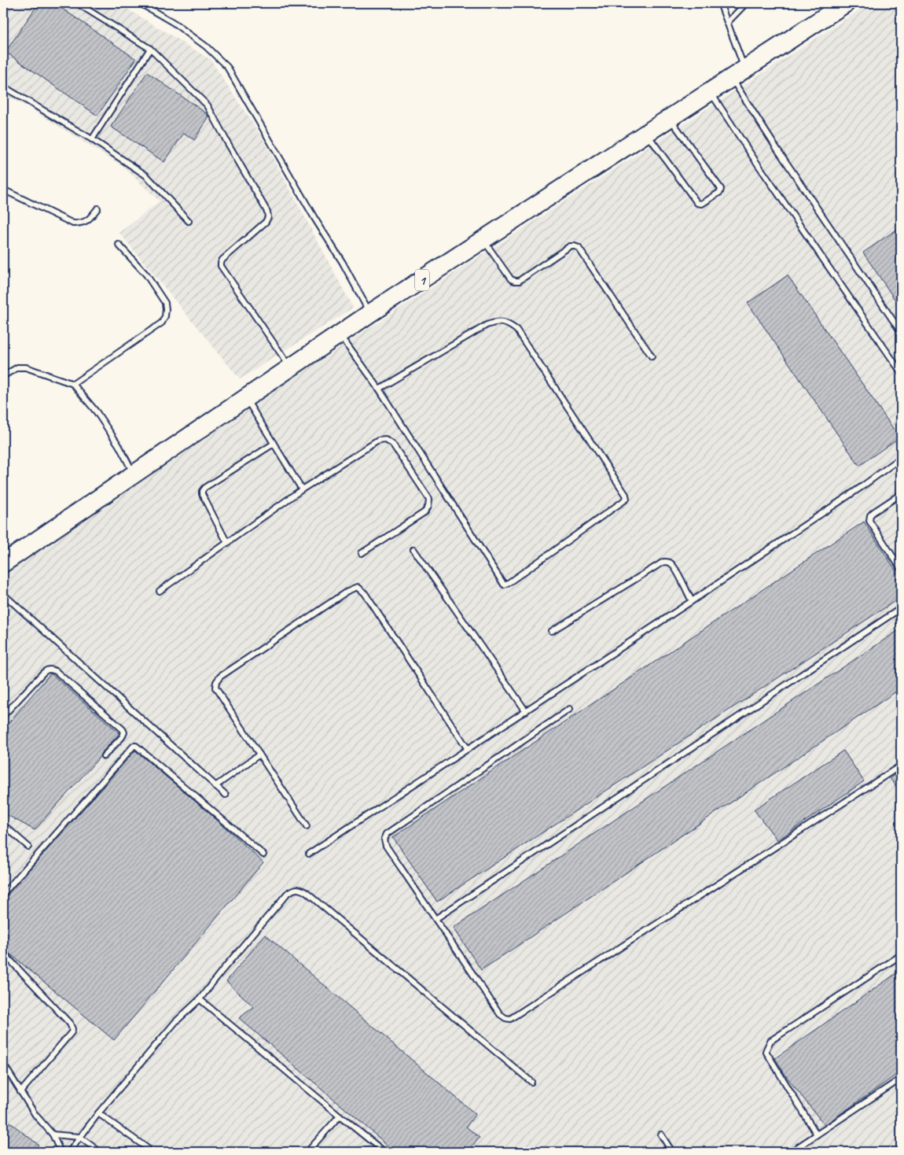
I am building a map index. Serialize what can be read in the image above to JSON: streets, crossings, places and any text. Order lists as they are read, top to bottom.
{
  "streets": {
    "highway": ["1"]
  }
}
